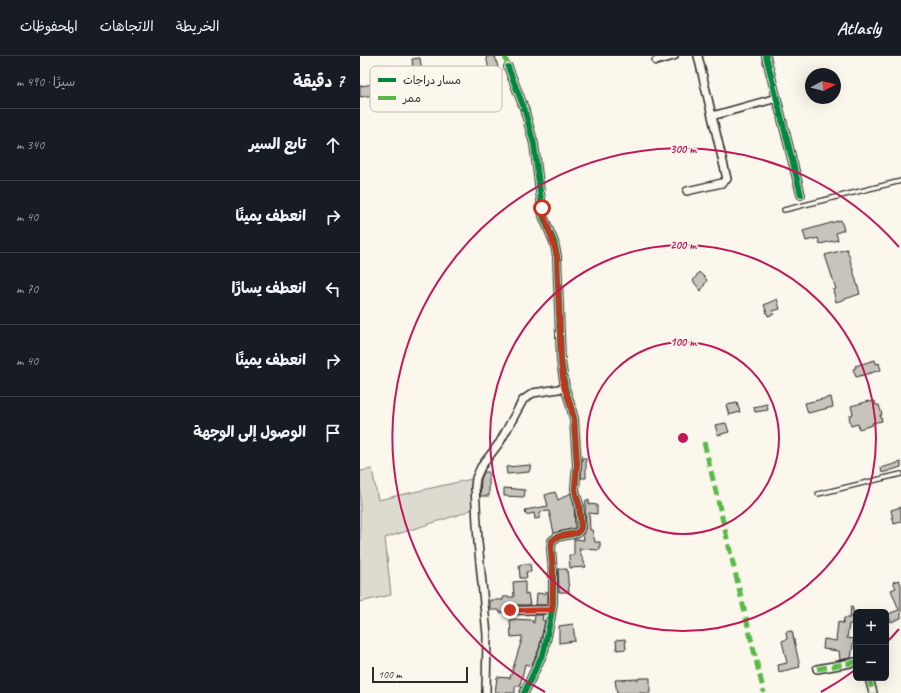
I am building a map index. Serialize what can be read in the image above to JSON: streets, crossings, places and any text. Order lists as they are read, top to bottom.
{
  "legend": ["مسار دراجات", "ممر"],
  "scale_bar": "100 m",
  "north": "right",
  "page": {
    "header": "Atlasly",
    "nav": ["الخريطة", "الاتجاهات", "المحفوظات"],
    "heading": ["7 دقيقة", "سيرًا · 490 m"],
    "list": [
      ["تابع السير", "340 m"],
      ["انعطف يمينًا", "40 m"],
      ["انعطف يسارًا", "70 m"],
      ["انعطف يمينًا", "40 m"],
      "الوصول إلى الوجهة"
    ],
    "map_buttons": ["+", "−"],
    "scale": "100 m"
  },
  "rings": ["300 m", "200 m", "100 m"]
}
